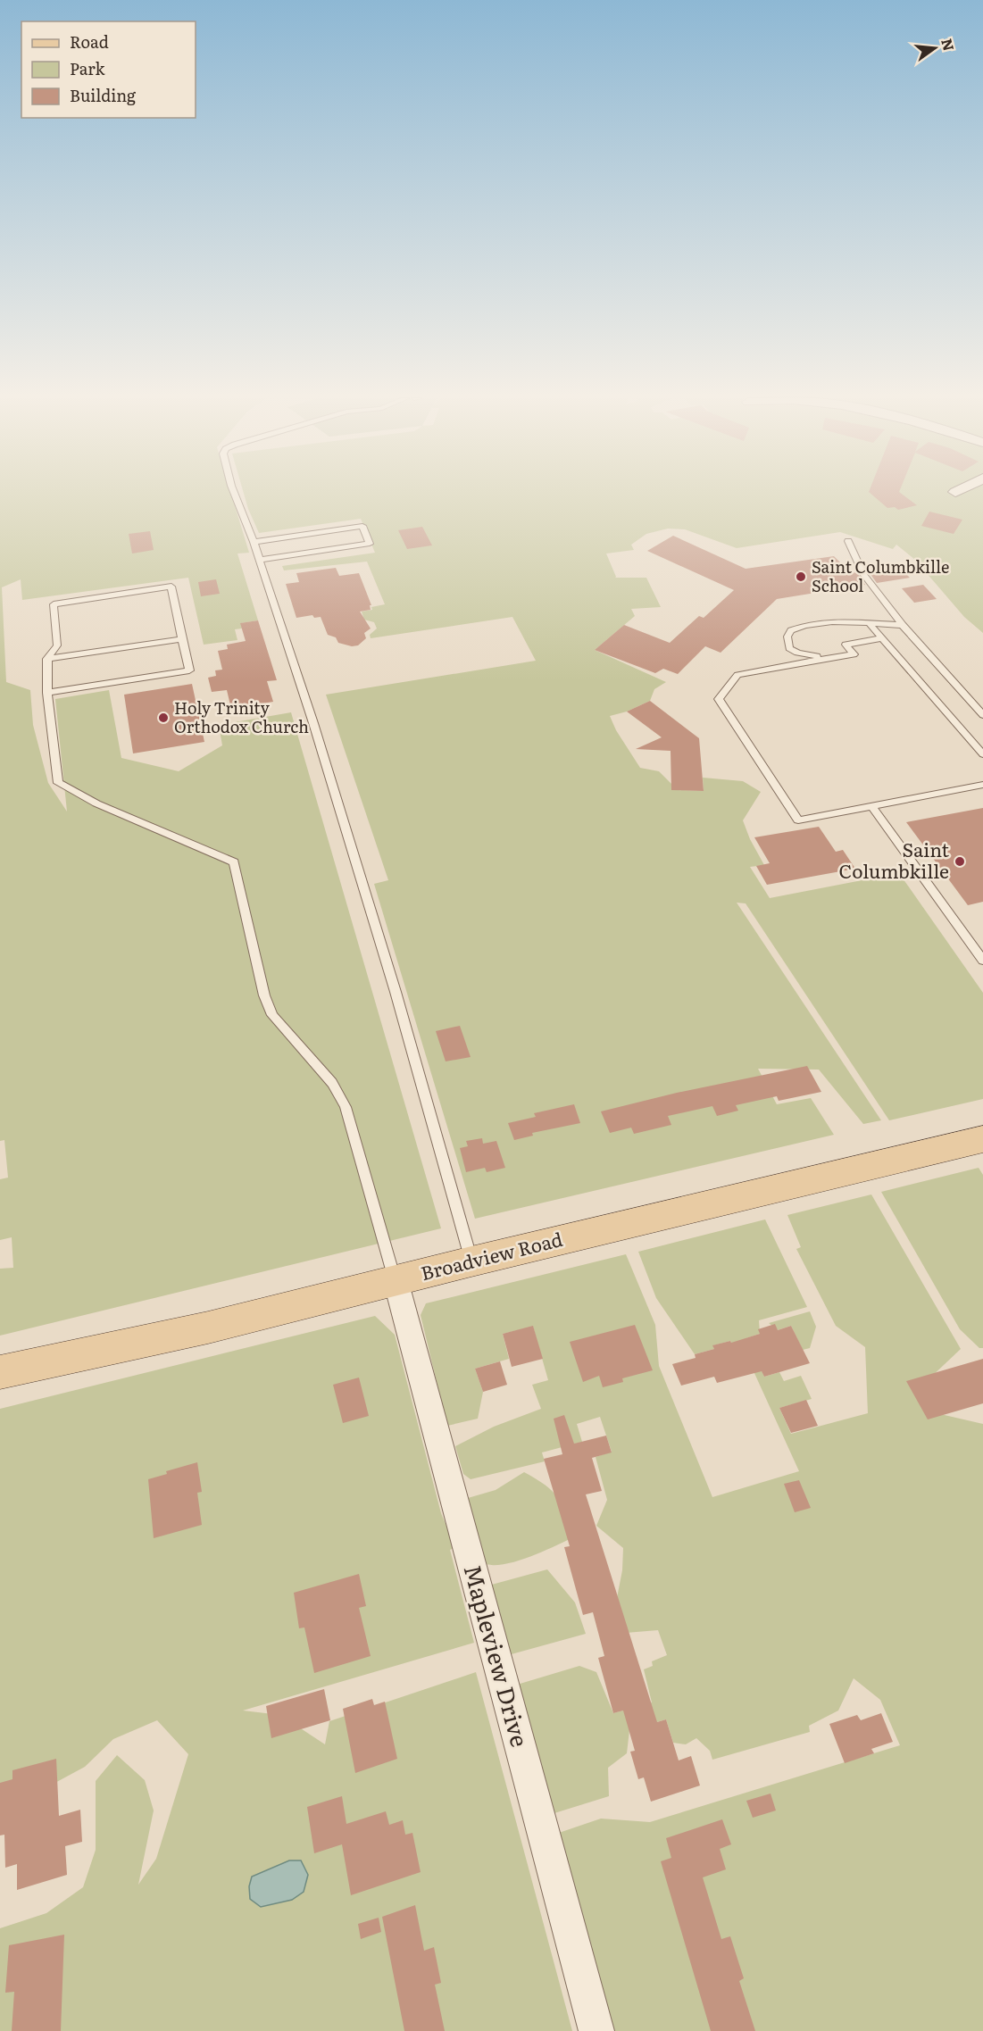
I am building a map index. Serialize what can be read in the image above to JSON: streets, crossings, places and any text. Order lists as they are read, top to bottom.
{
  "streets": {
    "main road": ["Broadview Road"],
    "street": ["Mapleview Drive"]
  },
  "crossings": [
    ["Broadview Road", "Mapleview Drive"]
  ],
  "places": ["Saint Columbkille School", "Holy Trinity Orthodox Church", "Saint Columbkille"],
  "legend": ["Road", "Park", "Building"],
  "north": "right"
}
